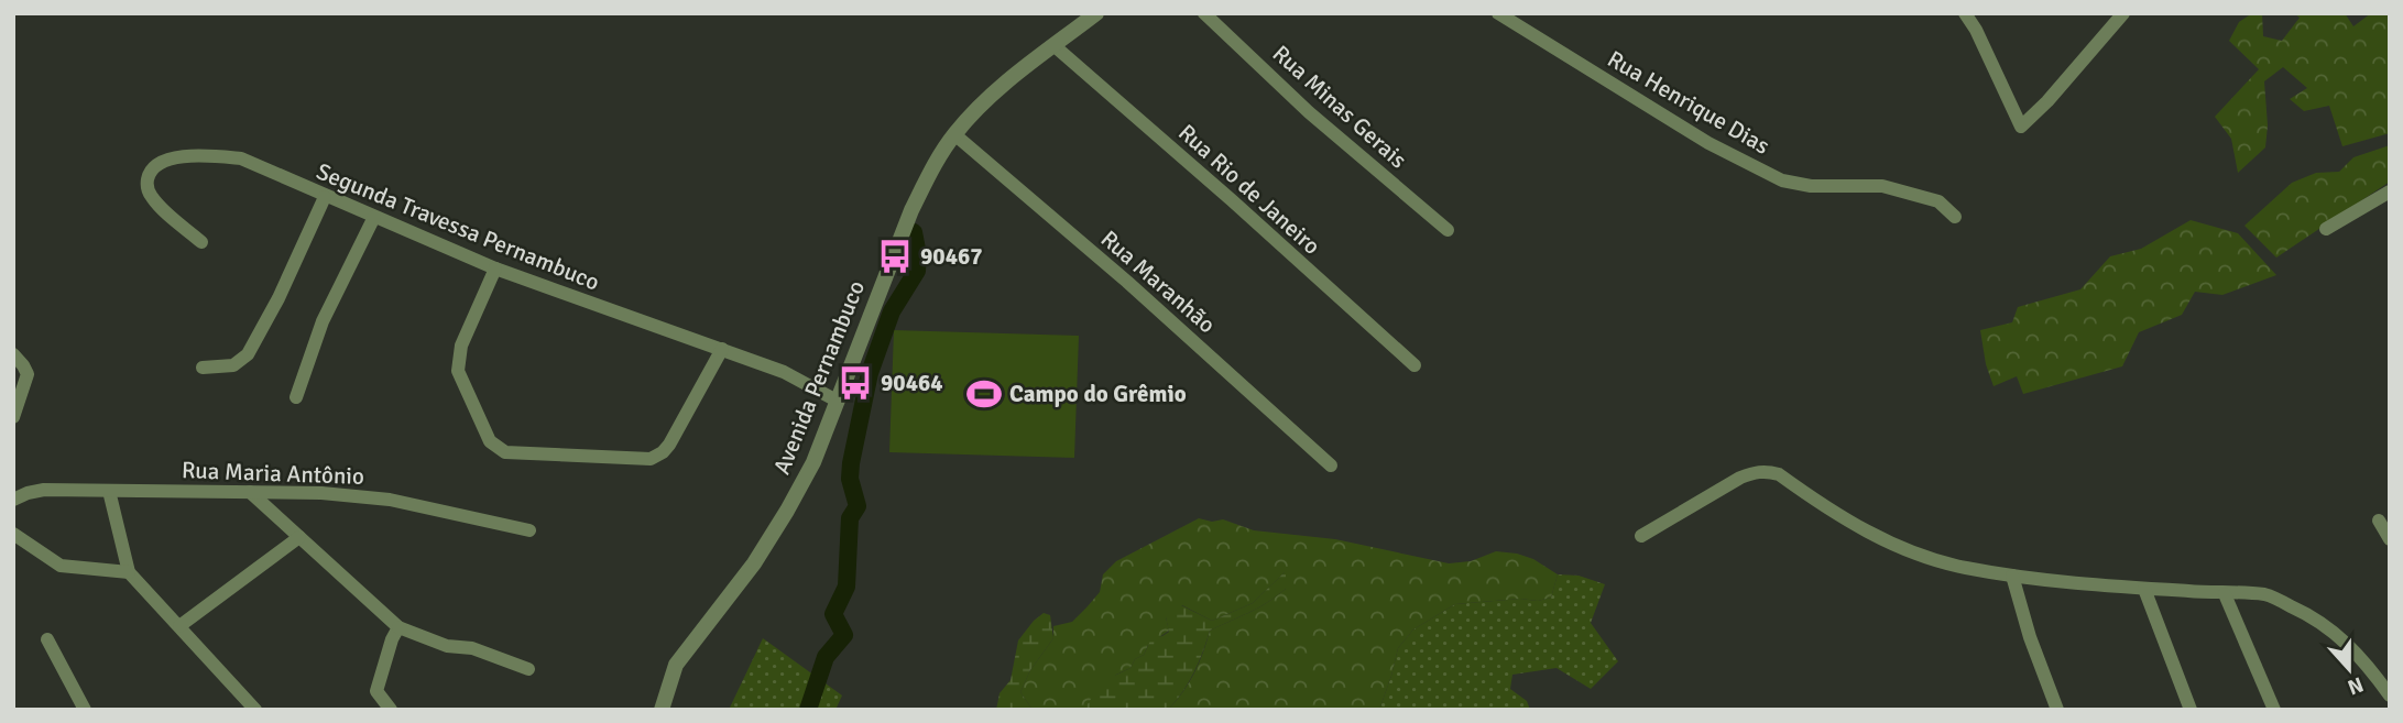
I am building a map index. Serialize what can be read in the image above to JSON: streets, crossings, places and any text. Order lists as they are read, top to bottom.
{
  "streets": {
    "street": [
      "Rua Henrique Dias",
      "Rua Minas Gerais",
      "Rua Rio de Janeiro",
      "Segunda Travessa Pernambuco",
      "Rua Maranhão",
      "Avenida Pernambuco",
      "Rua Maria Antônio"
    ]
  },
  "crossings": [
    ["Rua Rio de Janeiro", "Avenida Pernambuco"],
    ["Segunda Travessa Pernambuco", "Avenida Pernambuco"],
    ["Rua Maranhão", "Avenida Pernambuco"]
  ],
  "places": {
    "bus stop": ["90467", "90464"],
    "sports": ["Campo do Grêmio"]
  },
  "north": "bottom"
}
